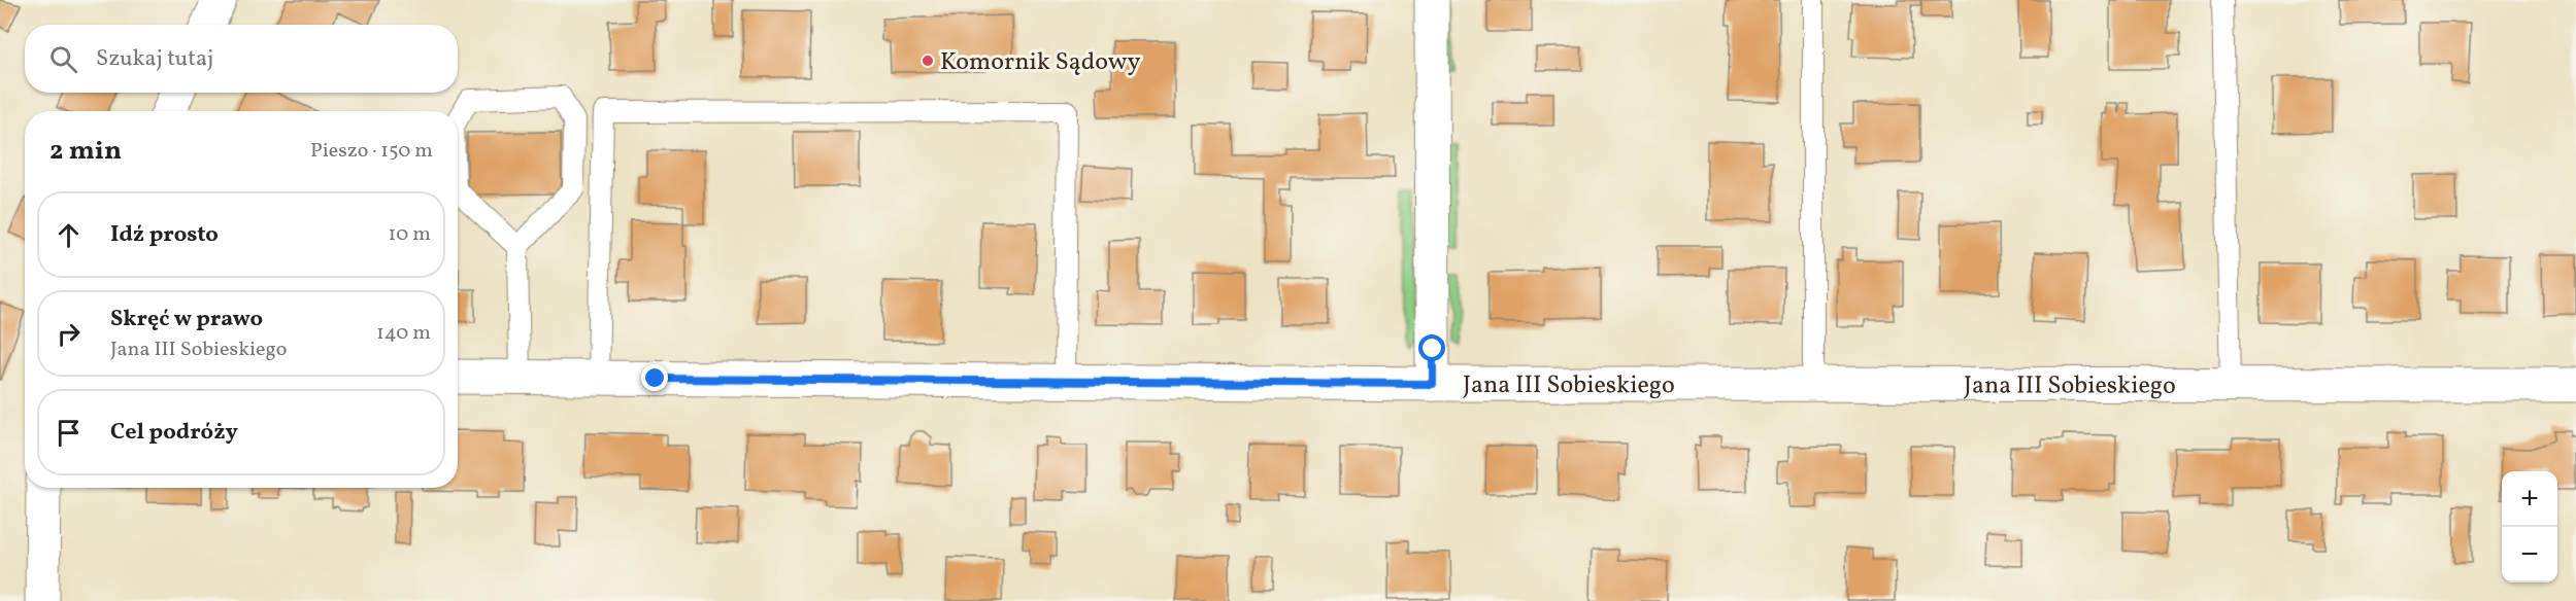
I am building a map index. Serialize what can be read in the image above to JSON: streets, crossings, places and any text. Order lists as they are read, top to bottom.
{
  "streets": {
    "street": ["Jana III Sobieskiego"]
  },
  "places": ["Komornik Sądowy"],
  "page": {
    "search": "Szukaj tutaj",
    "heading": ["2 min", "Pieszo · 150 m"],
    "list": [
      ["Idź prosto", "10 m"],
      ["Skręć w prawo", "Jana III Sobieskiego", "140 m"],
      "Cel podróży"
    ],
    "map_buttons": ["+", "−"]
  }
}
